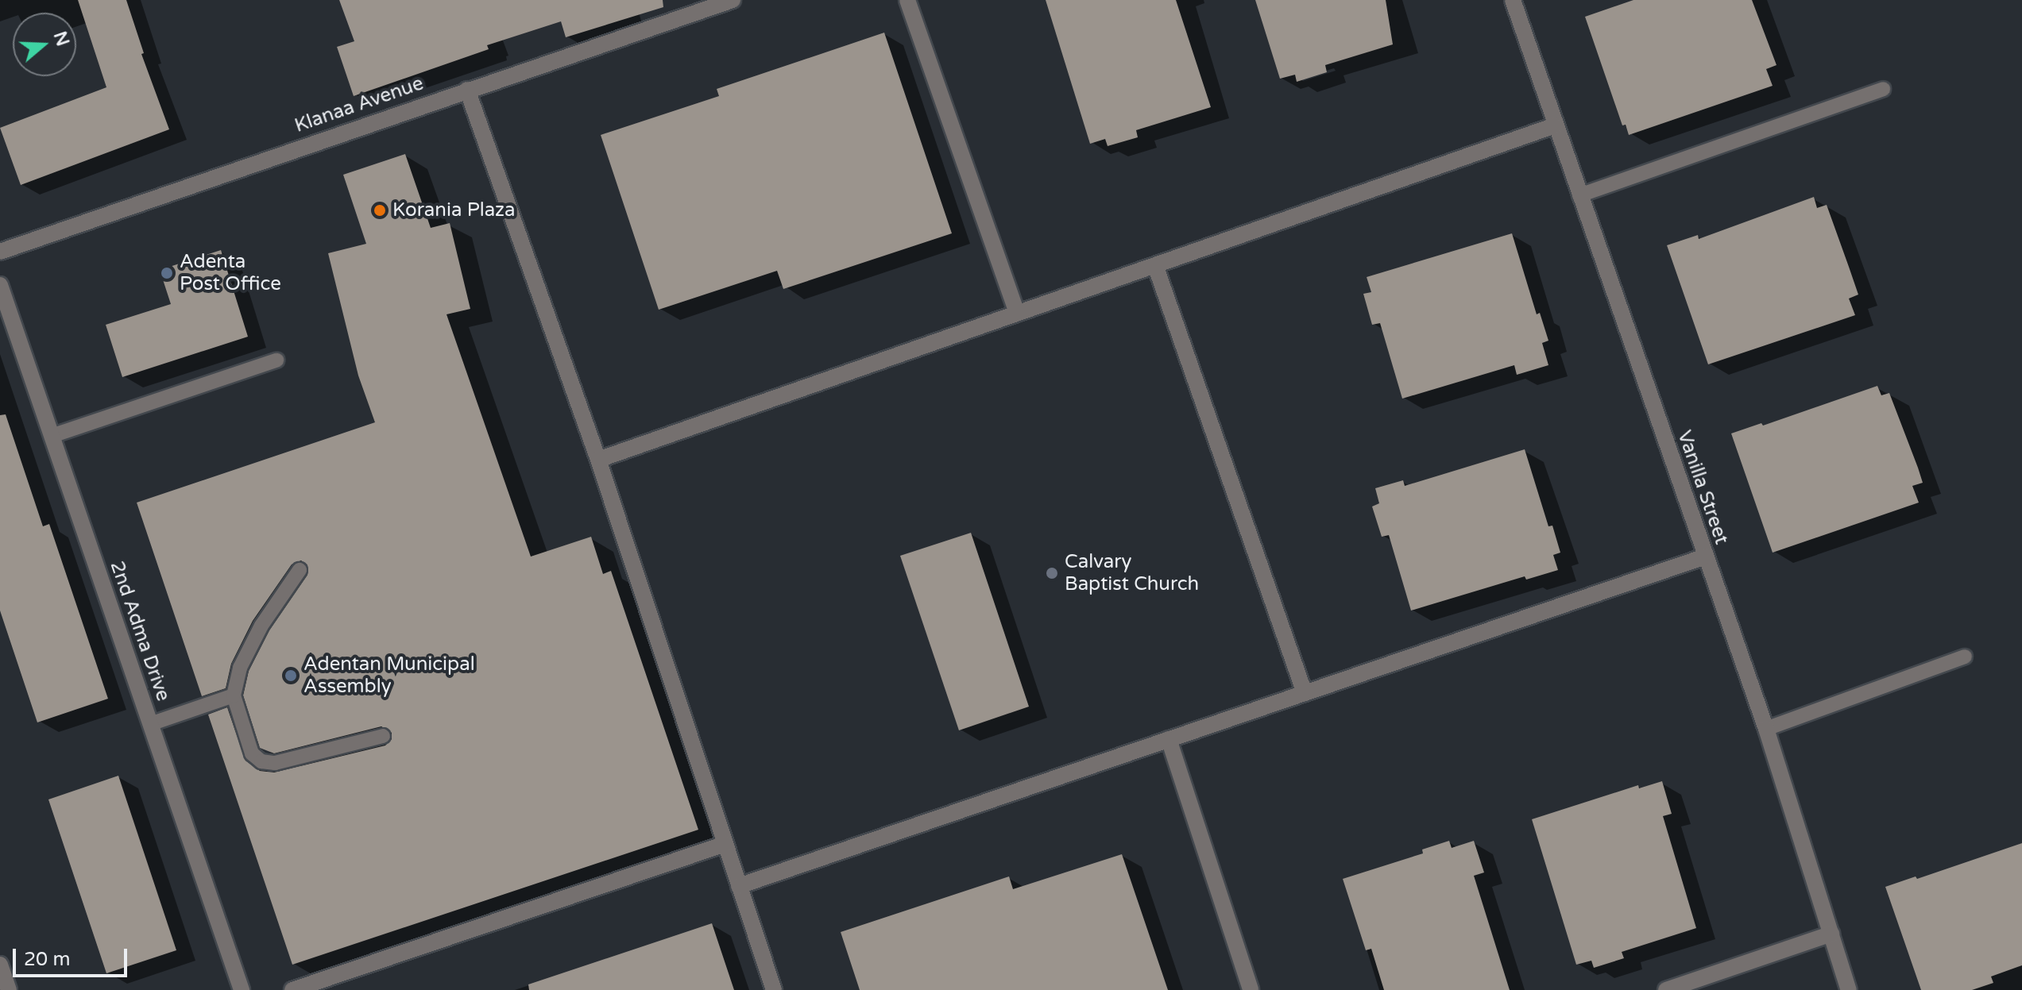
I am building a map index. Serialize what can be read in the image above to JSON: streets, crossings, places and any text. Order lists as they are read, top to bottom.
{
  "streets": {
    "street": ["Klanaa Avenue", "Vanilla Street", "2nd Adma Drive"]
  },
  "places": [
    "Korania Plaza",
    "Adenta Post Office",
    "Calvary Baptist Church",
    "Adentan Municipal Assembly"
  ],
  "scale_bar": "20 m",
  "north": "right"
}
